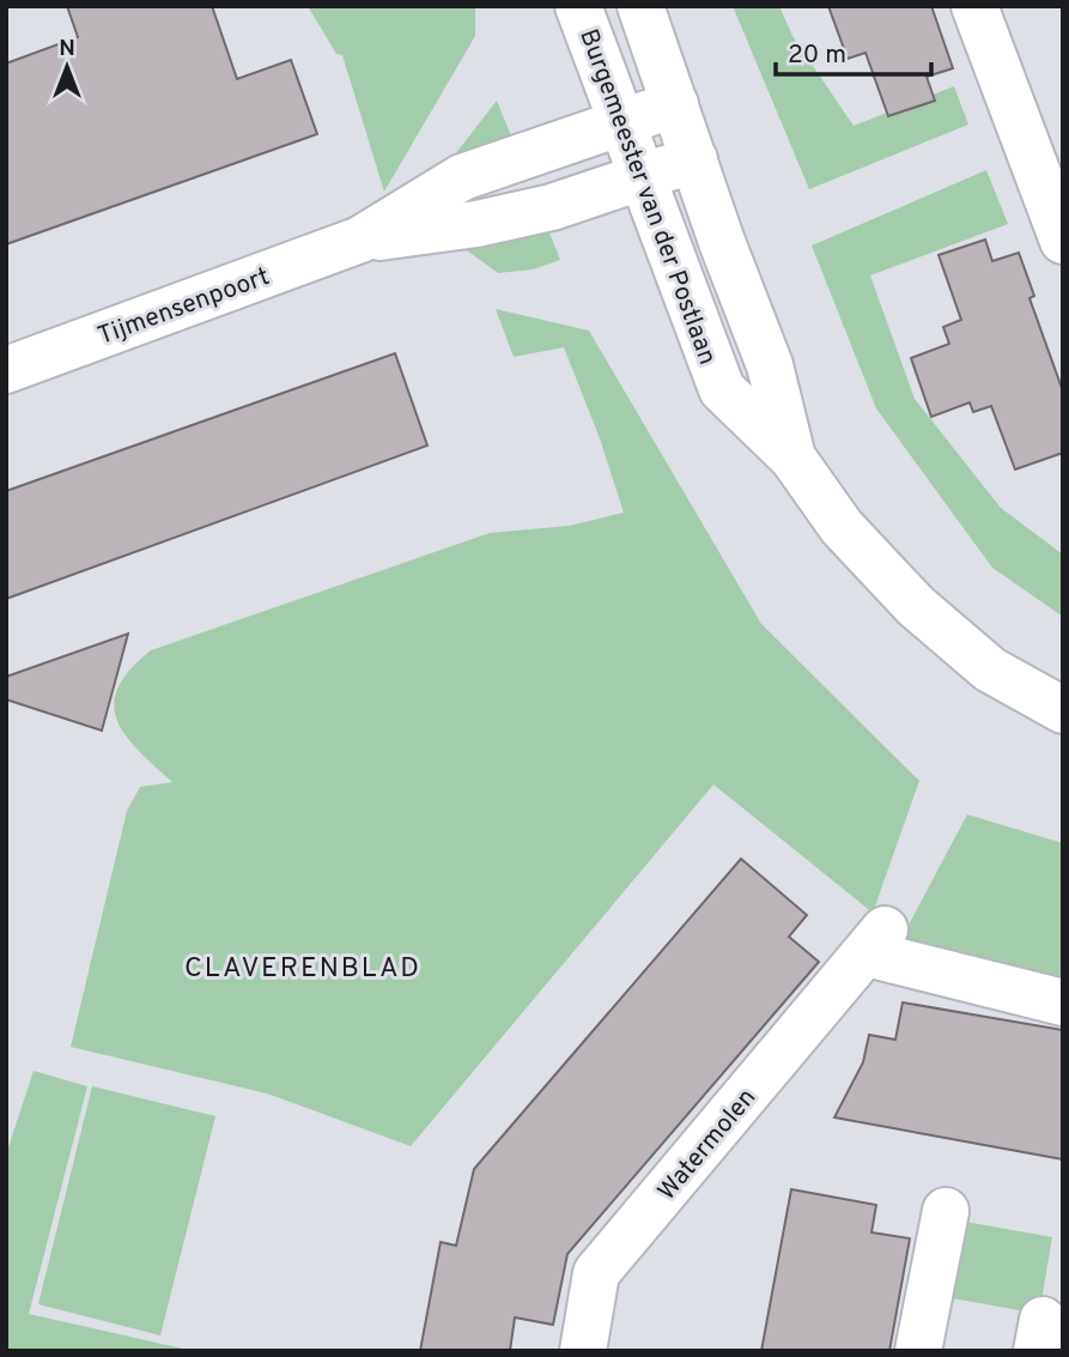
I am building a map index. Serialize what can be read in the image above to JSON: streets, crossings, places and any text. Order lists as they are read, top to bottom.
{
  "streets": {
    "street": ["Burgemeester van der Postlaan", "Tijmensenpoort", "Watermolen"]
  },
  "crossings": [
    ["Burgemeester van der Postlaan", "Tijmensenpoort"]
  ],
  "districts": ["CLAVERENBLAD"],
  "scale_bar": "20 m",
  "north": "top"
}
